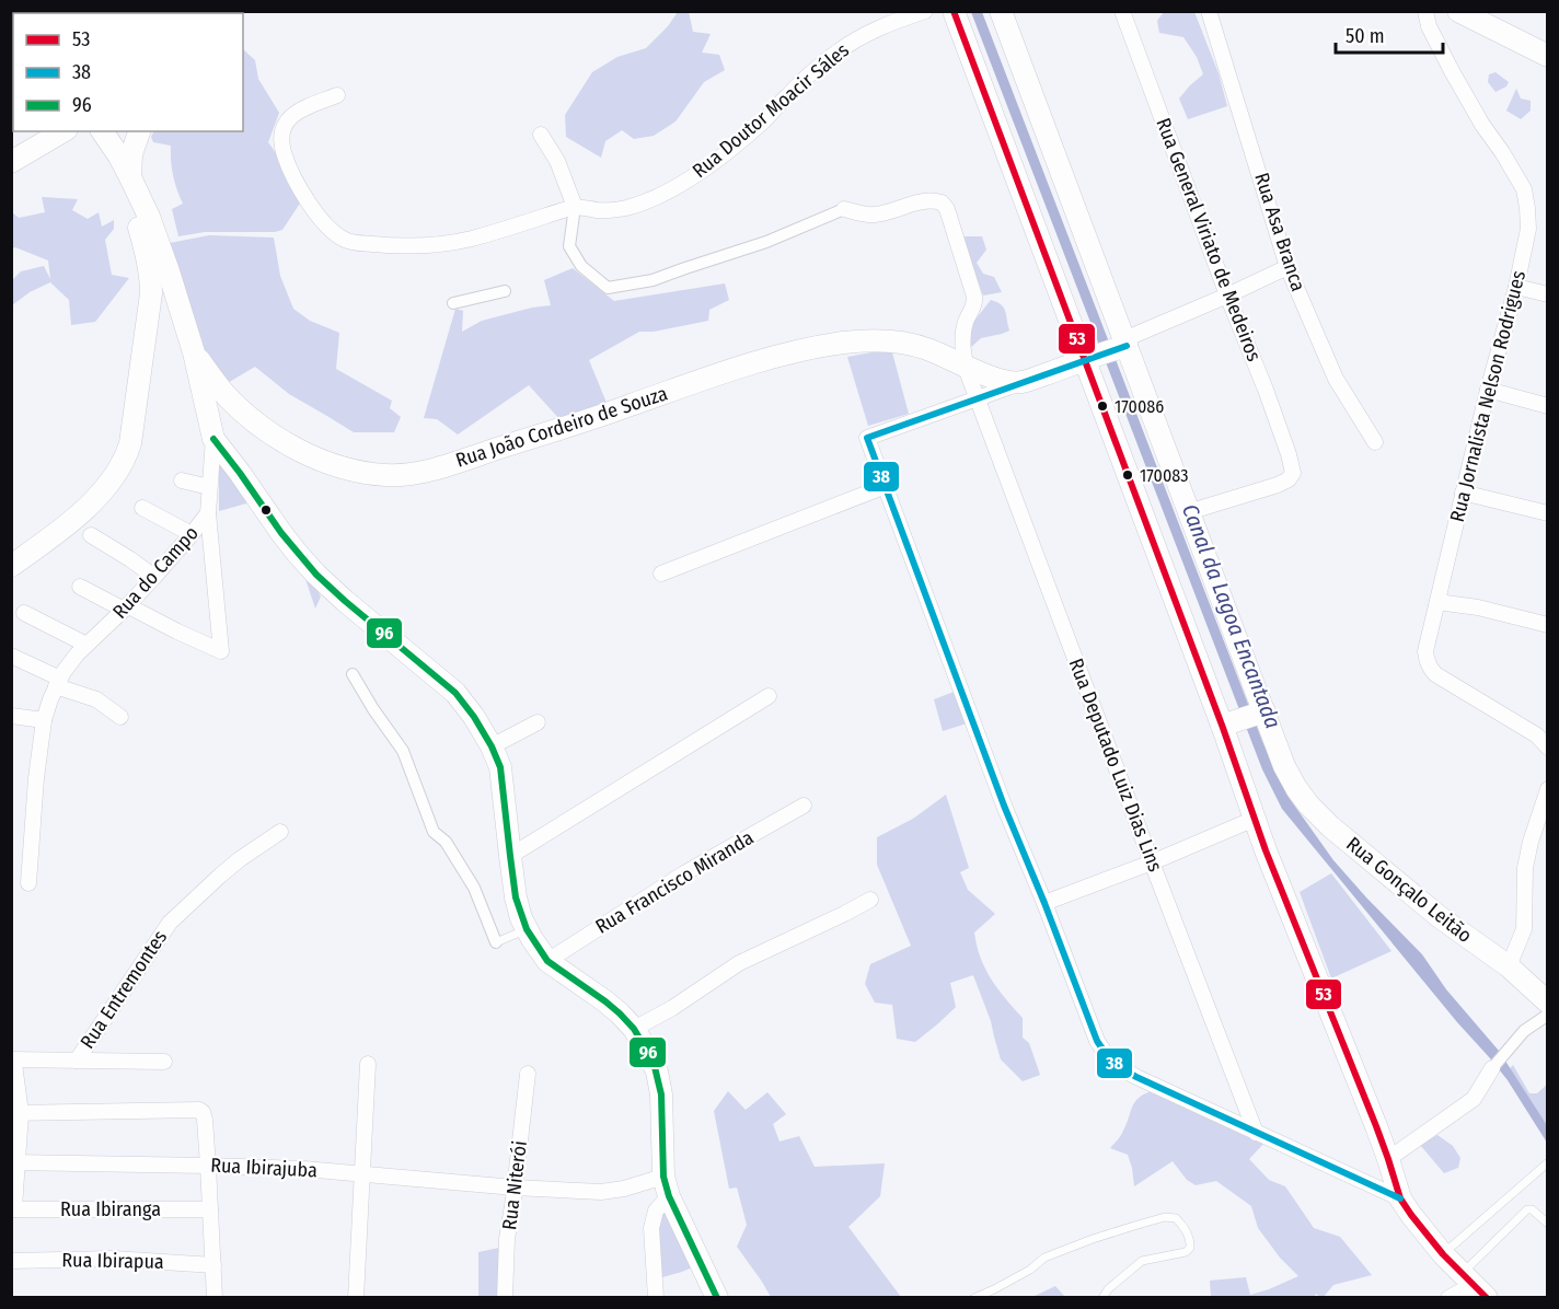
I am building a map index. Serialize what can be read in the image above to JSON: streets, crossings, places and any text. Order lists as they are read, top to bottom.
{
  "streets": {
    "main road": ["Rua João Cordeiro de Souza", "Rua do Campo", "Rua Gonçalo Leitão"],
    "street": [
      "Rua Doutor Moacir Sáles",
      "Rua Asa Branca",
      "Rua General Viriato de Medeiros",
      "Rua Jornalista Nelson Rodrigues",
      "Rua Deputado Luiz Dias Lins",
      "Rua Francisco Miranda",
      "Rua Entremontes",
      "Rua Ibirajuba",
      "Rua Niterói",
      "Rua Ibiranga",
      "Rua Ibirapua"
    ]
  },
  "crossings": [
    ["Rua João Cordeiro de Souza", "Rua do Campo"],
    ["Rua Ibirajuba", "Rua Niterói"]
  ],
  "water": ["Canal da Lagoa Encantada"],
  "places": ["170086", "170083"],
  "lines": ["transit line 53", "transit line 38", "transit line 96"],
  "legend": ["53", "38", "96"],
  "scale_bar": "50 m"
}
